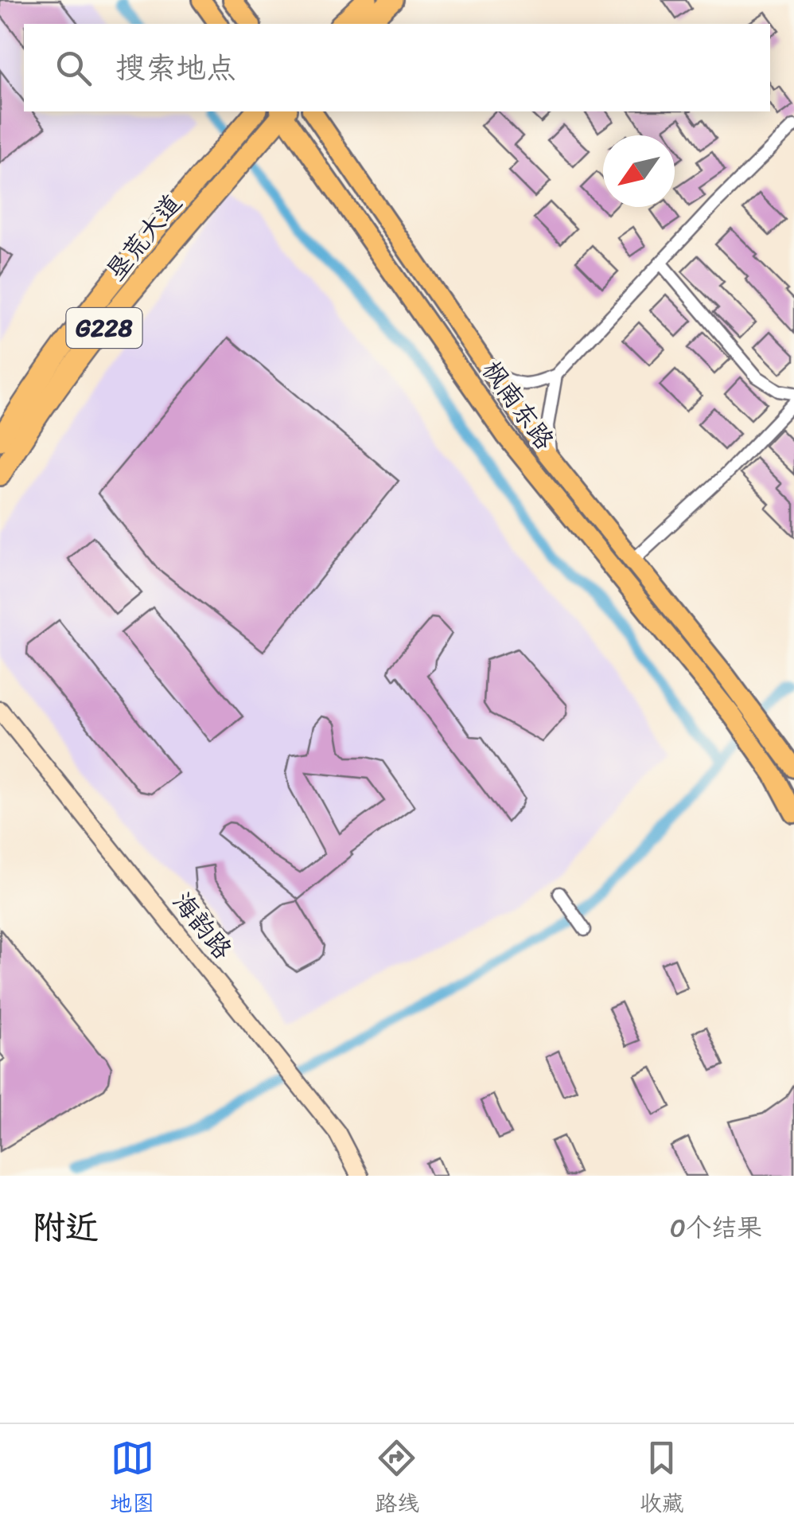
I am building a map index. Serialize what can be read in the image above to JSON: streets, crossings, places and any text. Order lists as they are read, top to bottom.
{
  "streets": {
    "highway": ["垦荒大道", "G228"],
    "main road": ["枫南东路", "海韵路"]
  },
  "crossings": [
    ["垦荒大道", "枫南东路"]
  ],
  "north": "bottom left",
  "page": {
    "search": "搜索地点",
    "heading": ["附近", "0个结果"],
    "nav": ["地图", "路线", "收藏"]
  }
}
